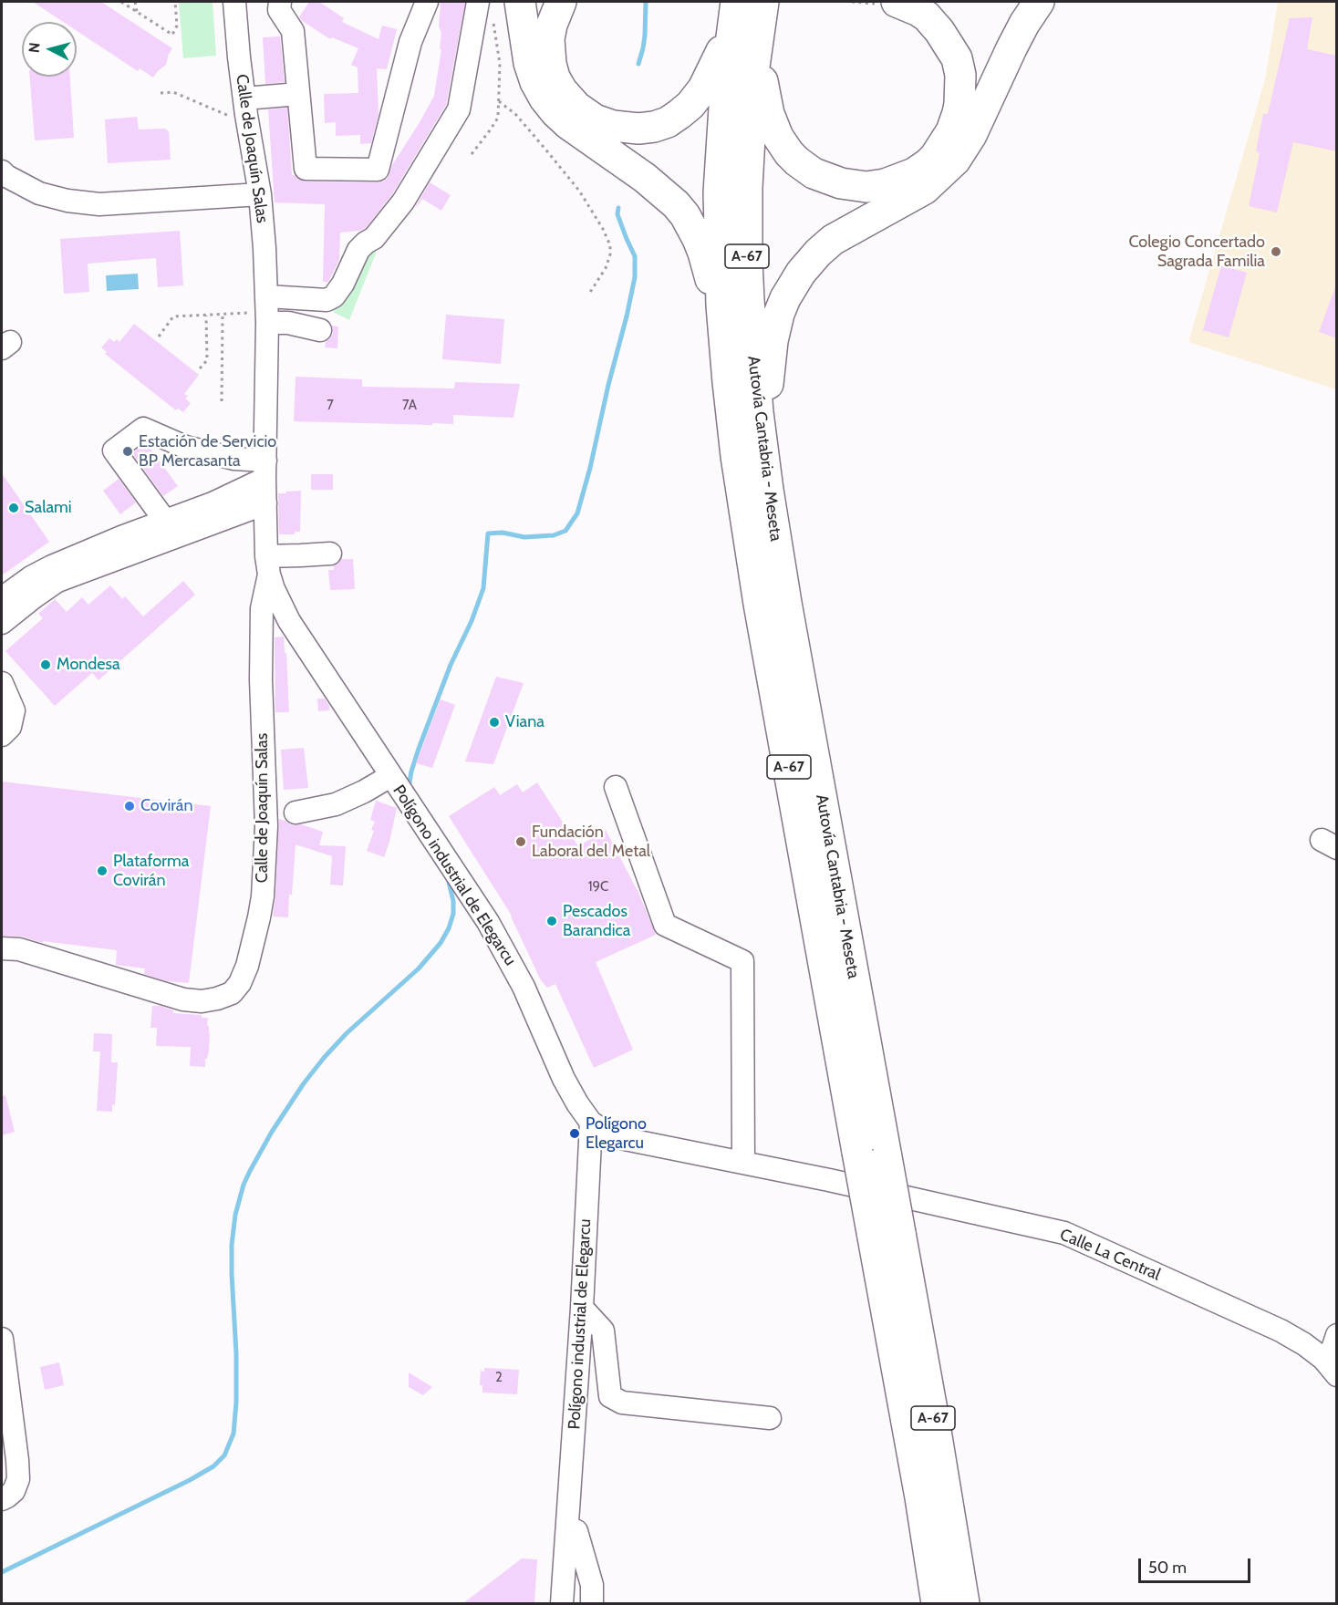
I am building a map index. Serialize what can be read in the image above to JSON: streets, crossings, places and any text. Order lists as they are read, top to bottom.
{
  "streets": {
    "highway": ["A-67", "Autovía Cantabria - Meseta"],
    "street": ["Calle de Joaquín Salas", "Polígono industrial de Elegarcu", "Calle La Central"]
  },
  "crossings": [
    ["Calle de Joaquín Salas", "Polígono industrial de Elegarcu"],
    ["Polígono industrial de Elegarcu", "Calle La Central"]
  ],
  "places": [
    "Colegio Concertado Sagrada Familia",
    "Estación de Servicio BP Mercasanta",
    "Salami",
    "Mondesa",
    "Viana",
    "Covirán",
    "Fundación Laboral del Metal",
    "Plataforma Covirán",
    "Pescados Barandica",
    "Polígono Elegarcu"
  ],
  "house_numbers": [
    "7",
    "7A",
    "19C",
    "2"
  ],
  "scale_bar": "50 m",
  "north": "left"
}
